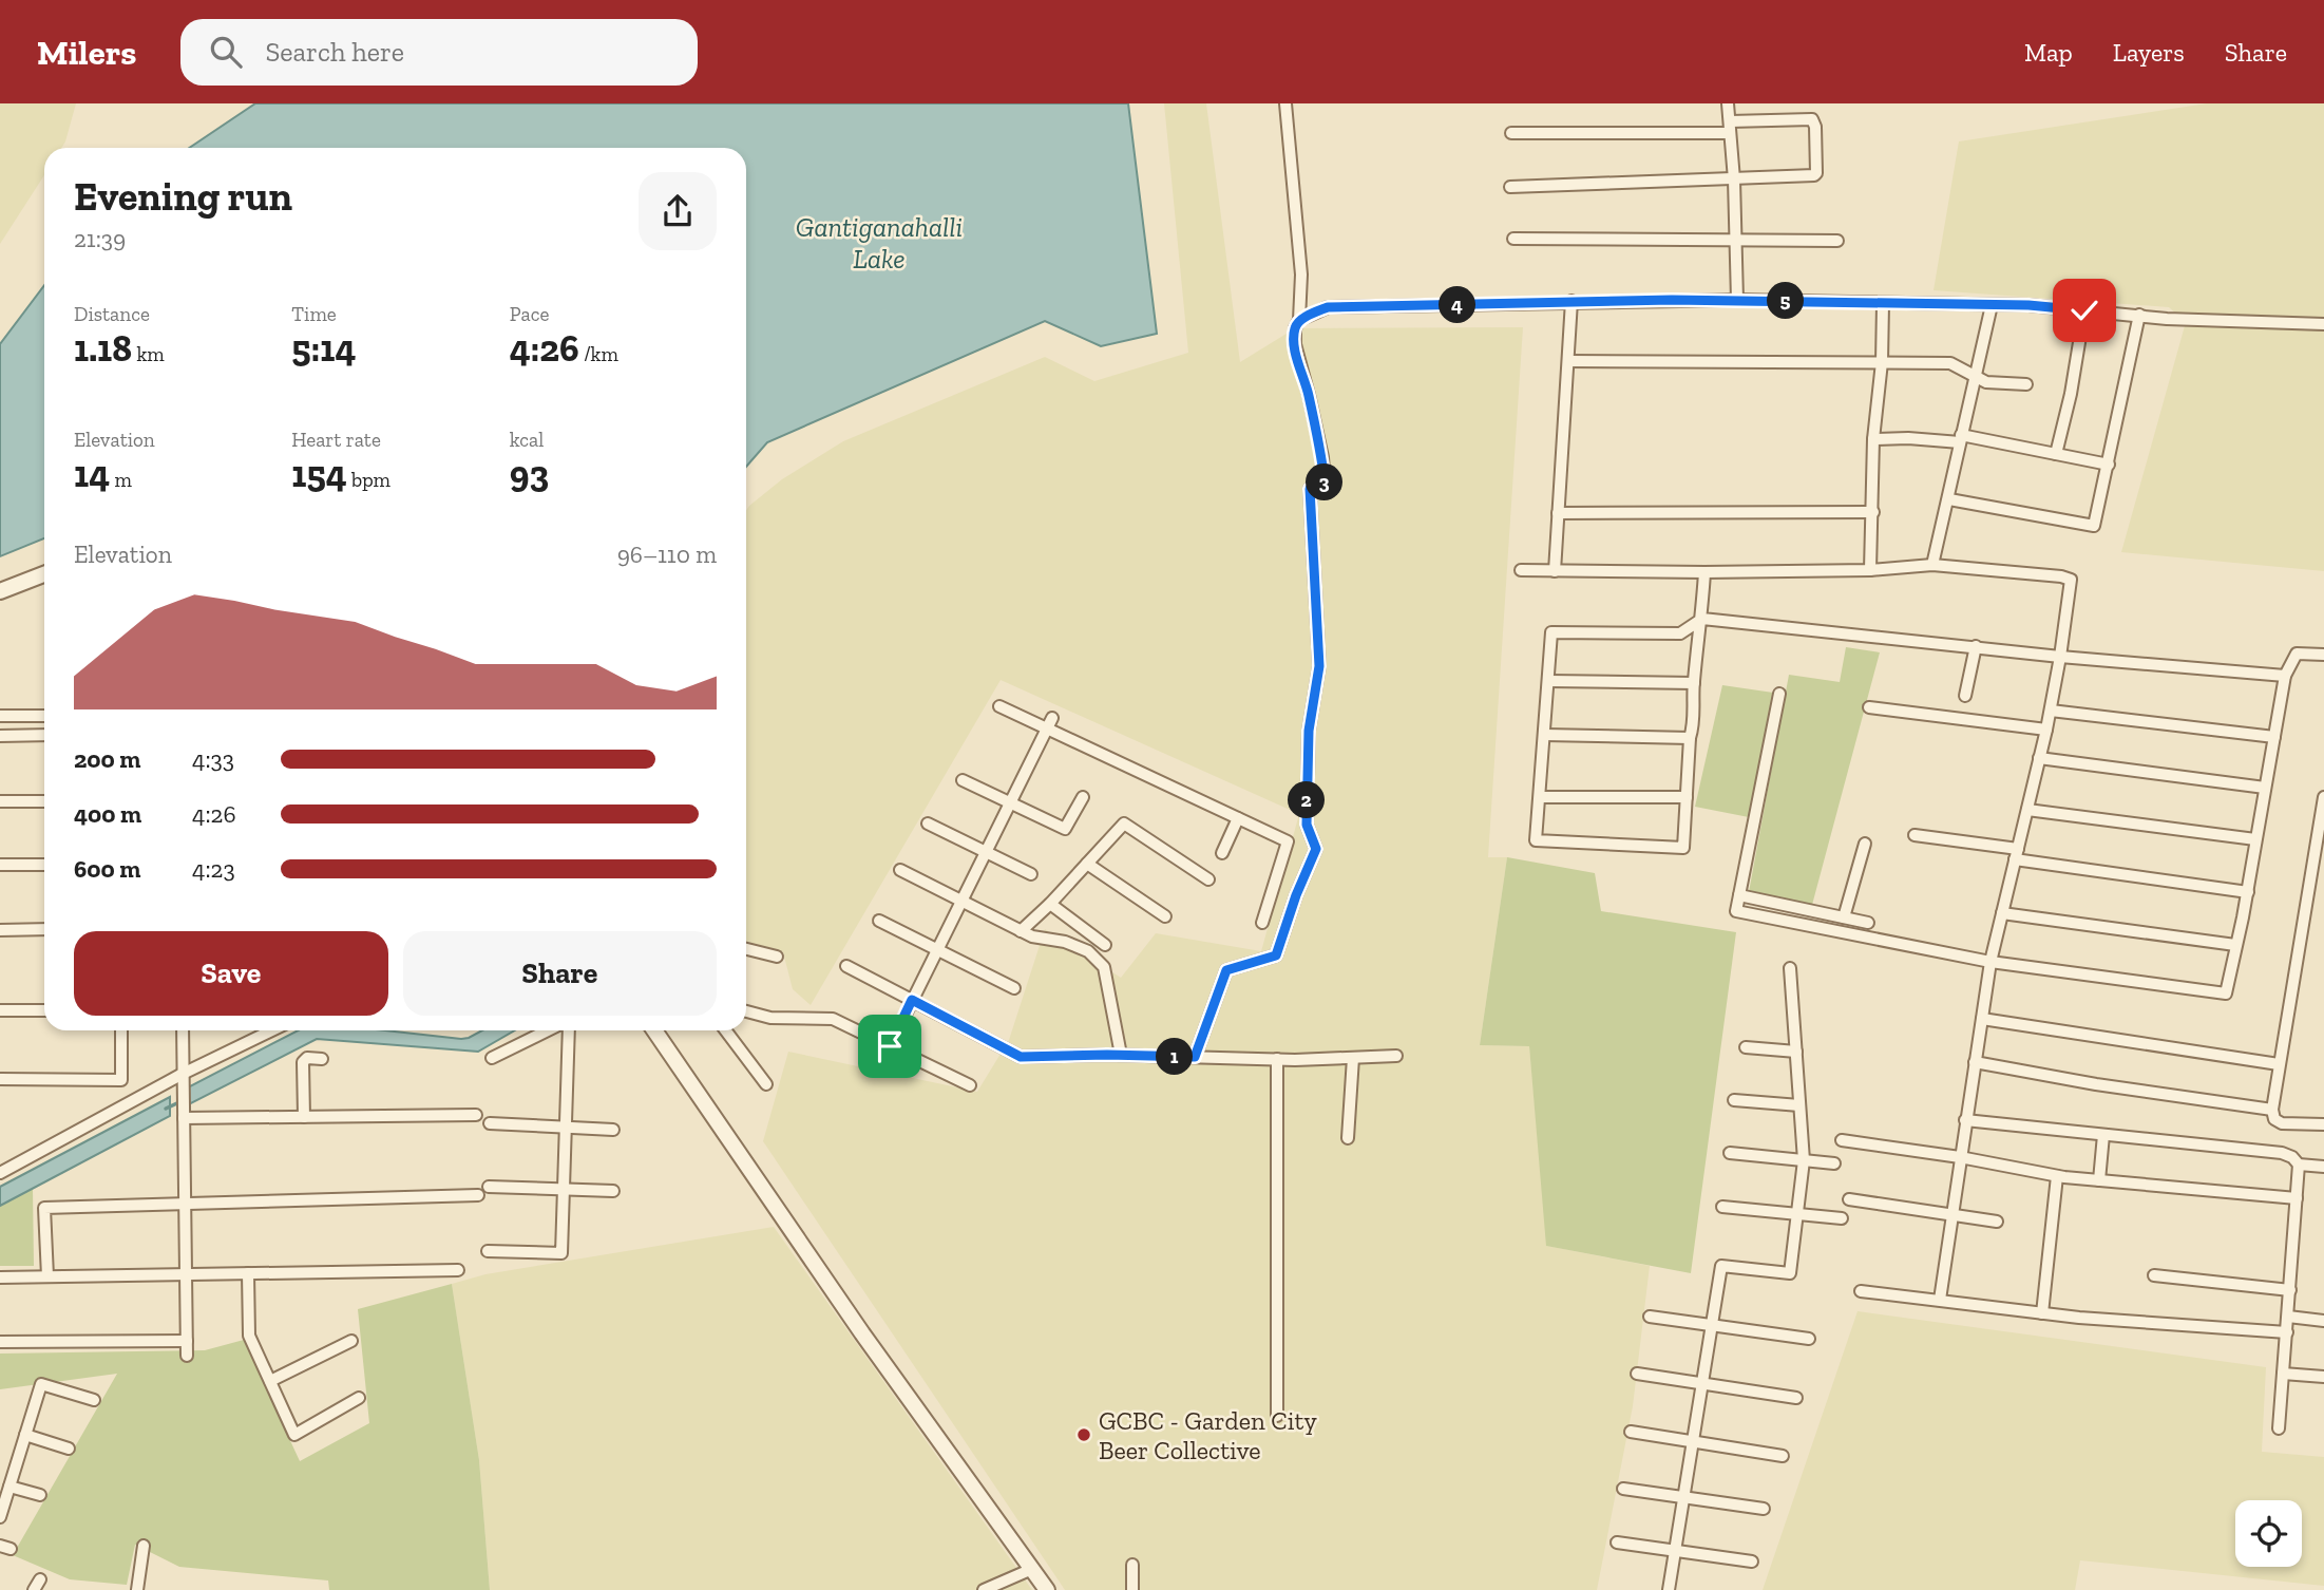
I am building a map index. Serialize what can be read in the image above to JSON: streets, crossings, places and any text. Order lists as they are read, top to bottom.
{
  "water": ["Gantiganahalli Lake"],
  "places": ["GCBC - Garden City Beer Collective"],
  "page": {
    "header": "Milers",
    "search": "Search here",
    "nav": ["Map", "Layers", "Share"],
    "heading": ["Evening run", "21:39"],
    "stats": [
      ["Distance", "1.18 km"],
      ["Time", "5:14"],
      ["Pace", "4:26 /km"],
      ["Elevation", "14 m"],
      ["Heart rate", "154 bpm"],
      ["kcal", "93"]
    ],
    "pins": [
      "5",
      "4",
      "3",
      "2",
      "1"
    ],
    "chart": ["Elevation", "96–110 m"],
    "list": [
      {
        "name": "200 m",
        "note": "4:33"
      },
      {
        "name": "400 m",
        "note": "4:26"
      },
      {
        "name": "600 m",
        "note": "4:23"
      }
    ],
    "buttons": ["Save", "Share"]
  }
}
